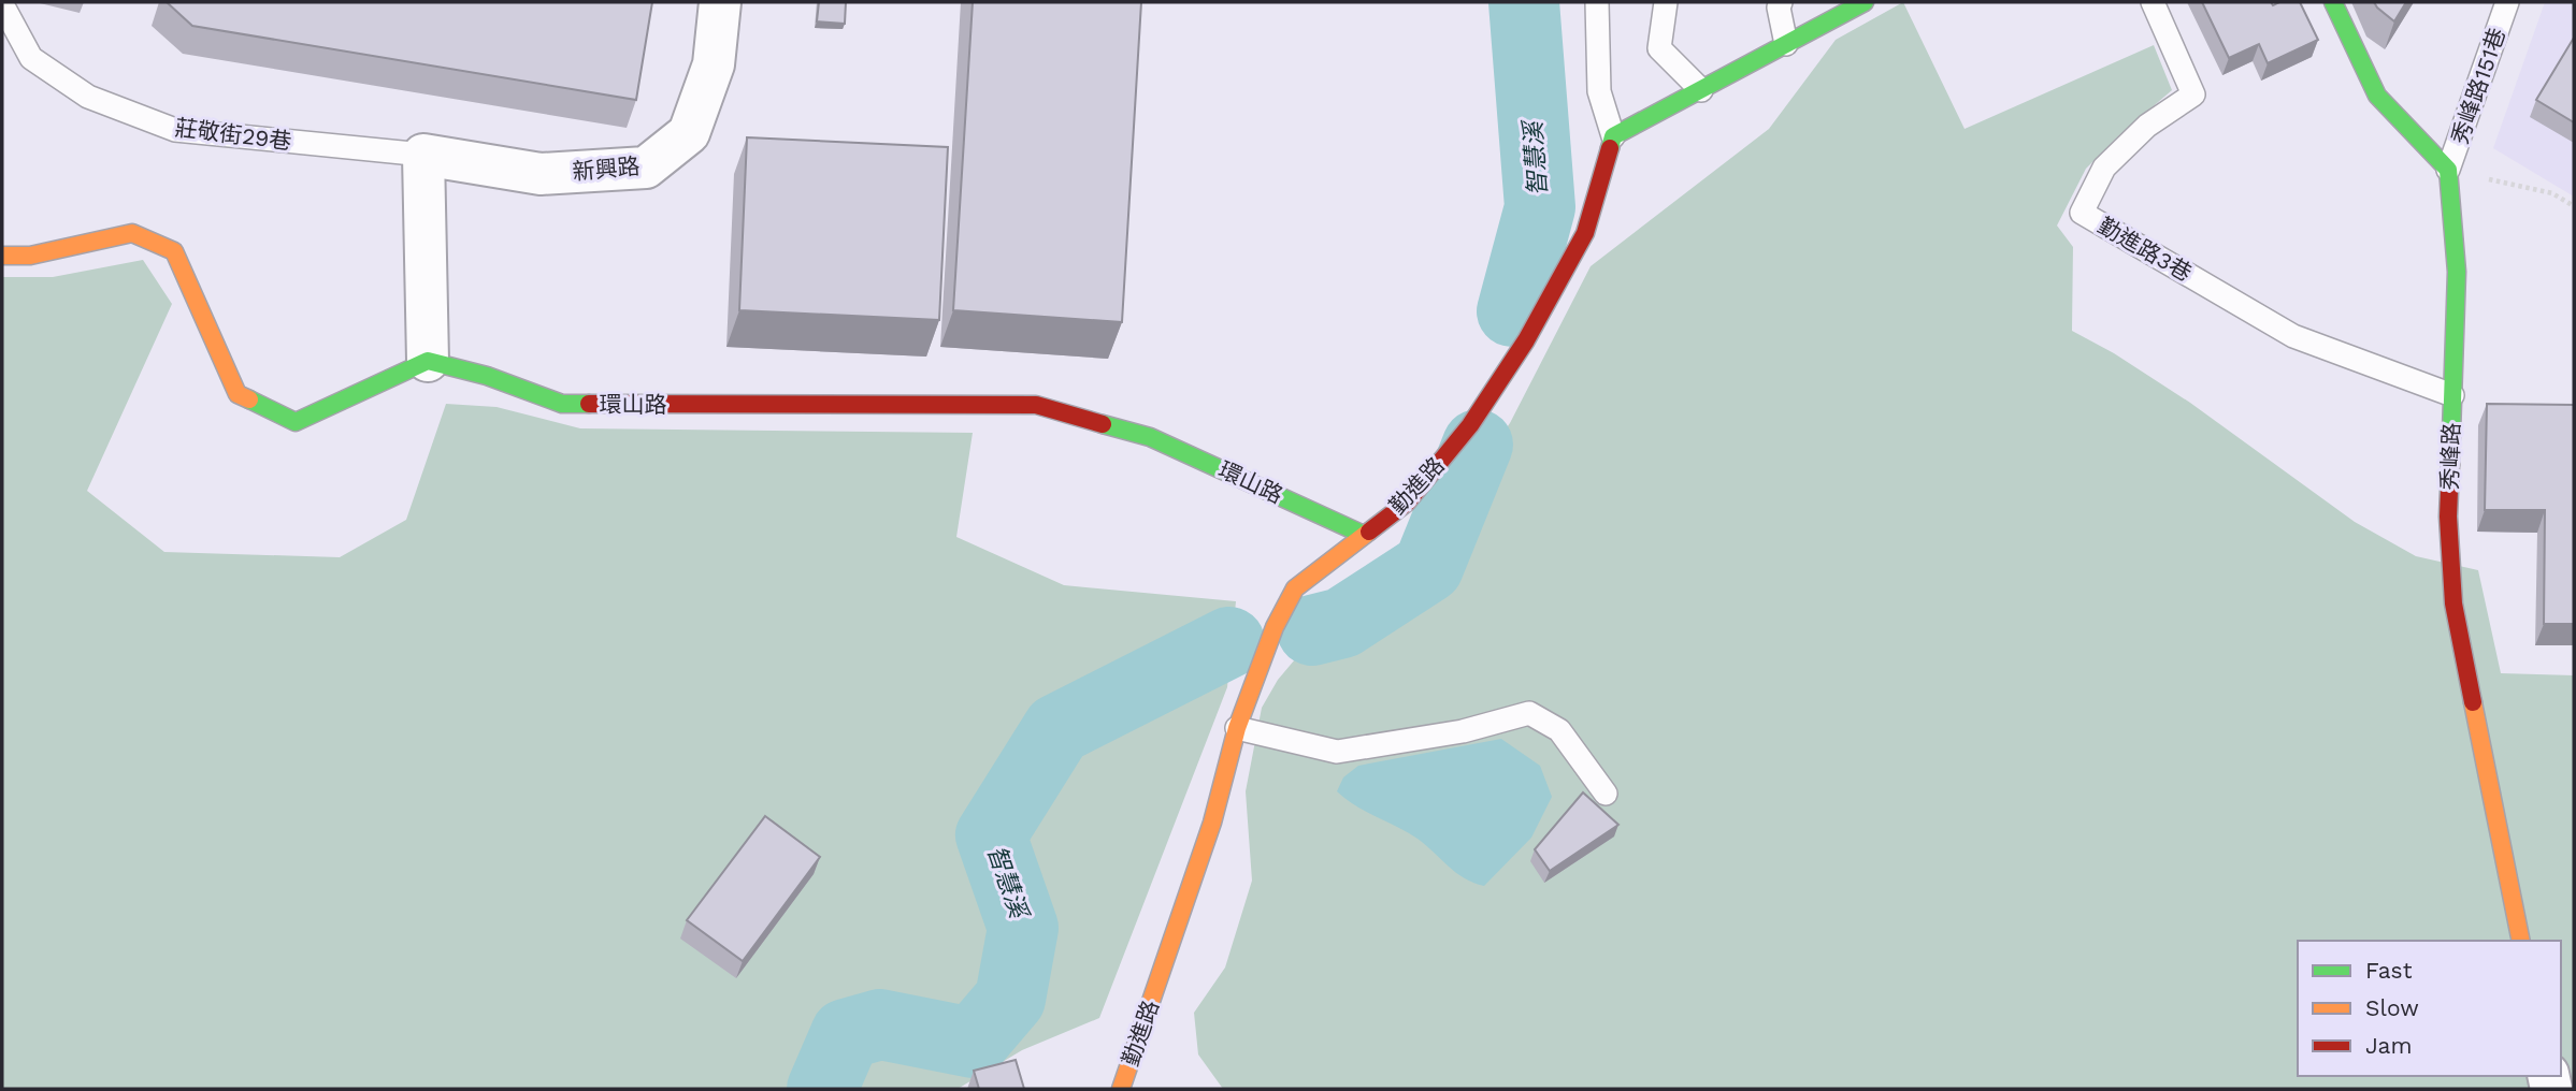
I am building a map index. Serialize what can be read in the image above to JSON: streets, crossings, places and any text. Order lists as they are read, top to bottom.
{
  "streets": {
    "street": [
      "新興路",
      "環山路",
      "秀峰路",
      "勤進路"
    ],
    "lane": ["秀峰路151巷", "莊敬街29巷", "勤進路3巷"]
  },
  "crossings": [
    ["秀峰路151巷", "秀峰路"],
    ["莊敬街29巷", "新興路"],
    ["勤進路3巷", "秀峰路"],
    ["環山路", "勤進路"]
  ],
  "water": ["智慧溪"],
  "legend": ["Fast", "Slow", "Jam"]
}
